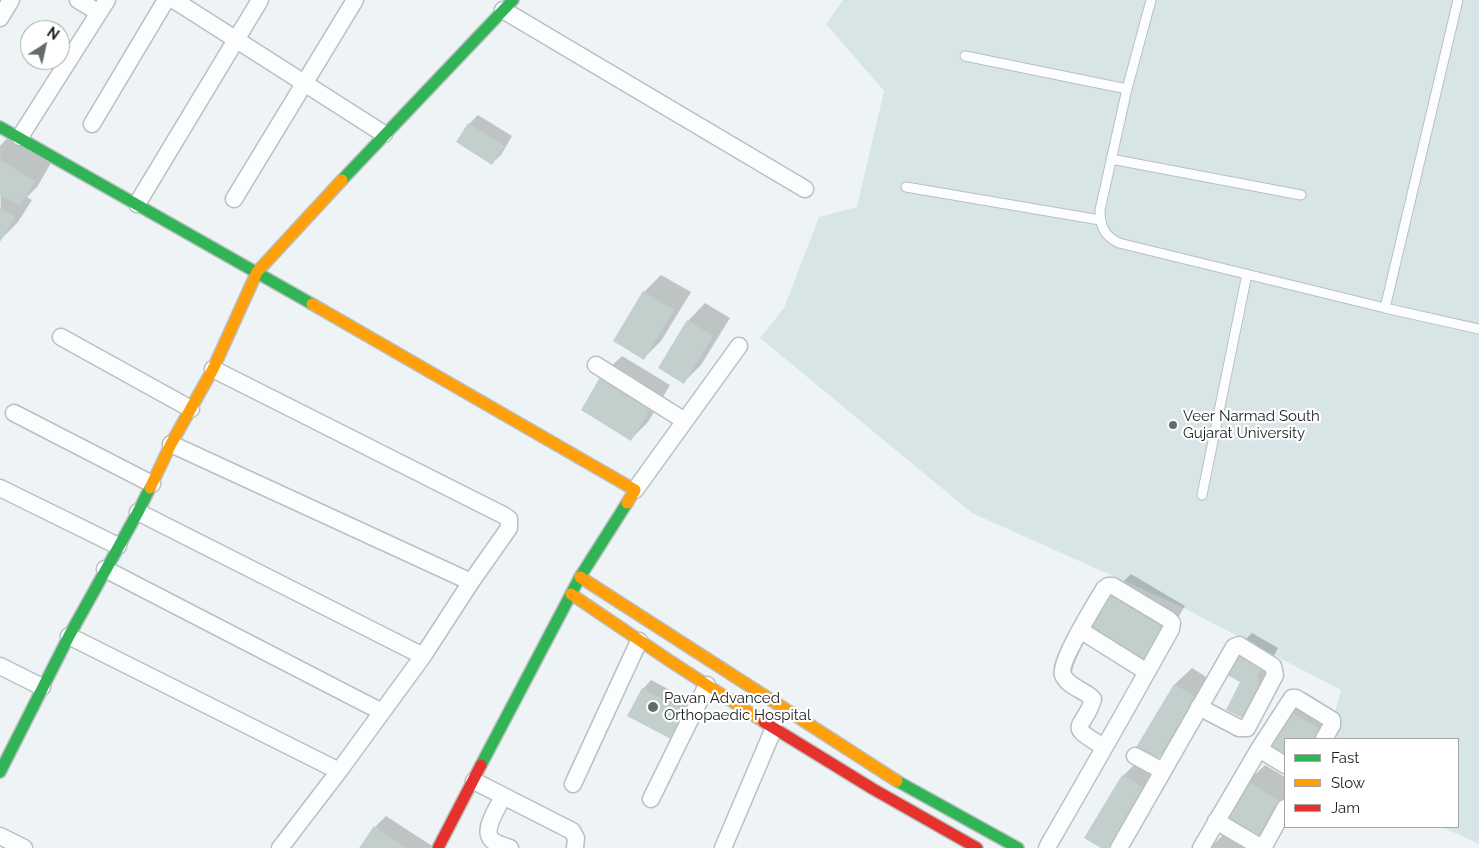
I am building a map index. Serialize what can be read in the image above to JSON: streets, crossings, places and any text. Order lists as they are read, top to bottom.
{
  "places": ["Veer Narmad South Gujarat University", "Pavan Advanced Orthopaedic Hospital"],
  "legend": ["Fast", "Slow", "Jam"],
  "north": "top right"
}
